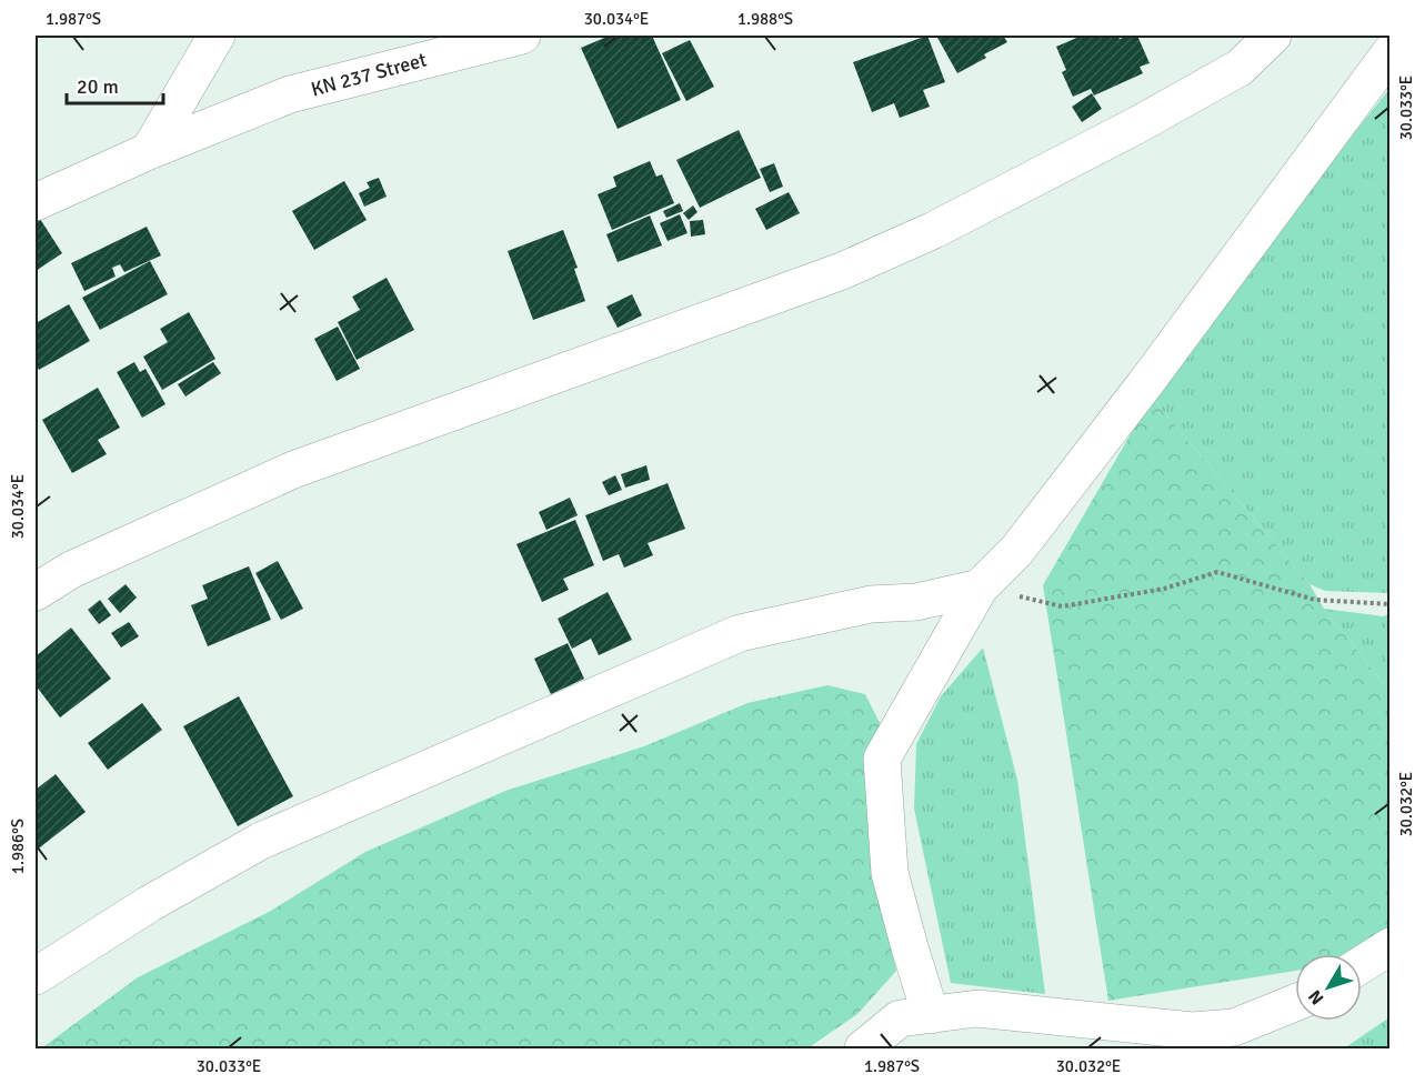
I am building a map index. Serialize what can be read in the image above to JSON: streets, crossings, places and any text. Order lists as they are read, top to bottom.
{
  "streets": {
    "street": ["KN 237 Street"]
  },
  "scale_bar": "20 m",
  "north": "bottom left",
  "coordinates": [
    "1.987°S",
    "30.034°E",
    "1.988°S",
    "30.033°E",
    "30.032°E",
    "1.986°S"
  ]
}
